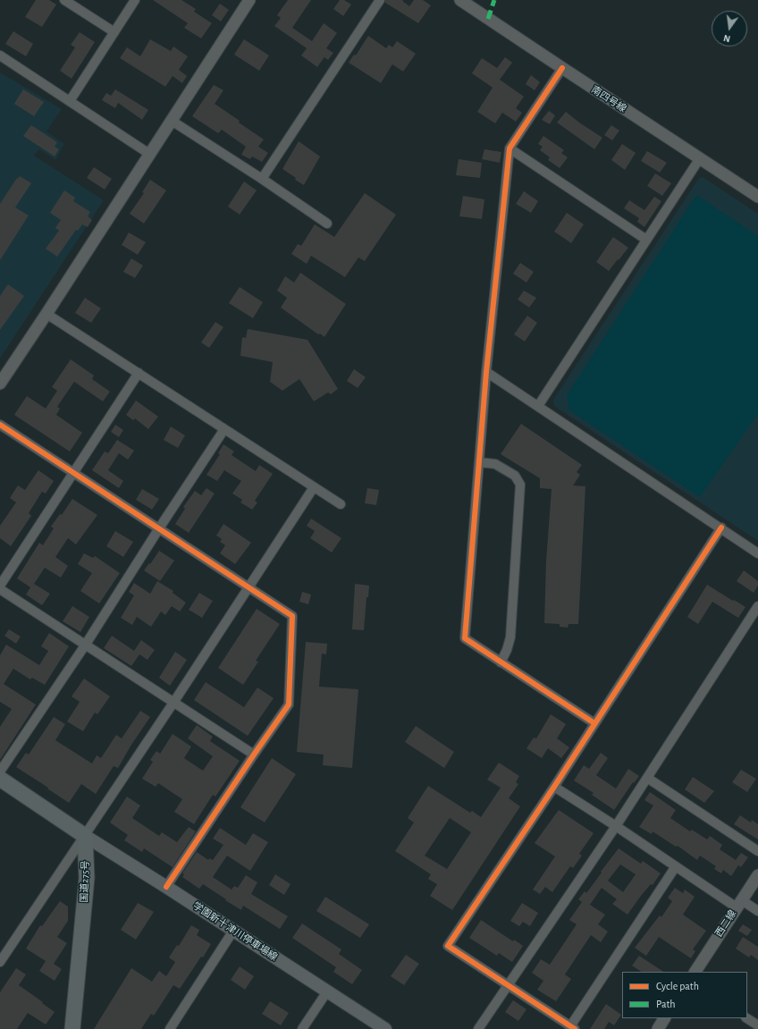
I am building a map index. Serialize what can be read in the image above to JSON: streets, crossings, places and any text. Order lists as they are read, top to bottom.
{
  "streets": {
    "highway": ["国道275号"],
    "main road": ["学園新十津川停車場線"],
    "street": ["南四号線", "西二線"]
  },
  "crossings": [
    ["国道275号", "学園新十津川停車場線"]
  ],
  "legend": ["Cycle path", "Path"],
  "north": "bottom"
}
